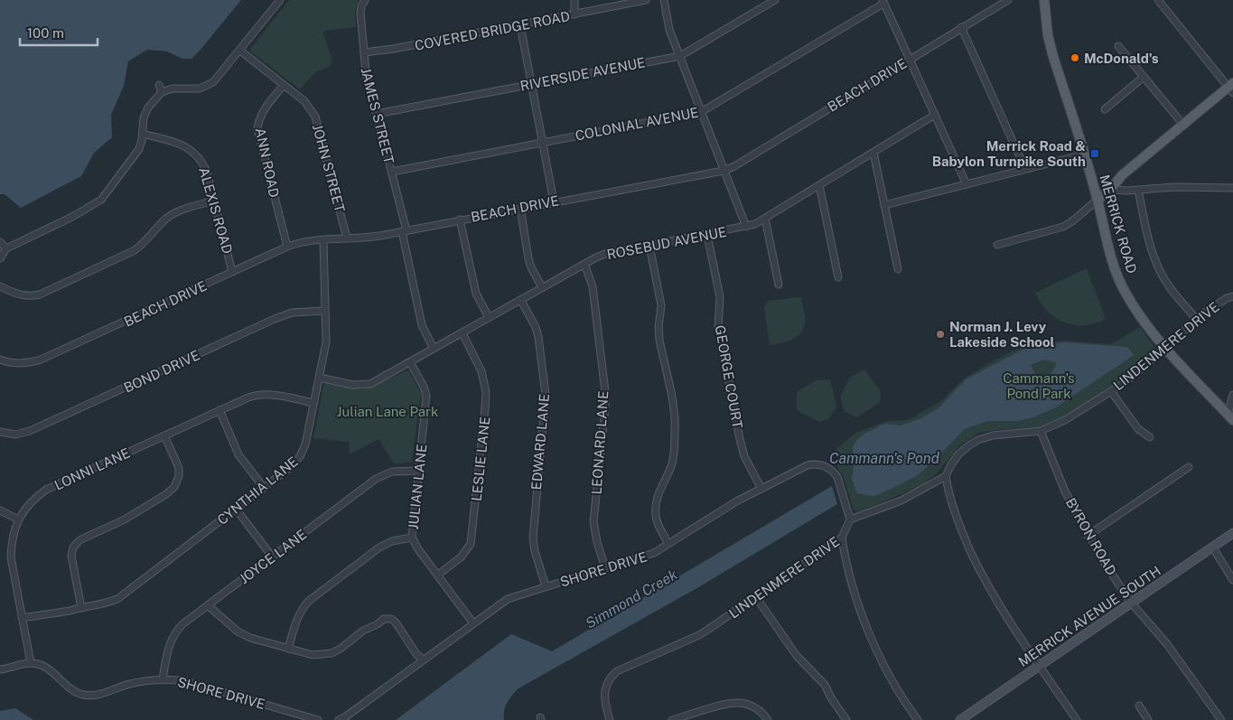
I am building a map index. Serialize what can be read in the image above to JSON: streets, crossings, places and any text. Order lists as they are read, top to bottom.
{
  "streets": {
    "main road": ["MERRICK ROAD"],
    "street": [
      "COVERED BRIDGE ROAD",
      "RIVERSIDE AVENUE",
      "BEACH DRIVE",
      "JAMES STREET",
      "COLONIAL AVENUE",
      "ANN ROAD",
      "JOHN STREET",
      "ALEXIS ROAD",
      "ROSEBUD AVENUE",
      "LINDENMERE DRIVE",
      "BOND DRIVE",
      "GEORGE COURT",
      "EDWARD LANE",
      "LEONARD LANE",
      "LESLIE LANE",
      "LONNI LANE",
      "JULIAN LANE",
      "CYNTHIA LANE",
      "BYRON ROAD",
      "JOYCE LANE",
      "SHORE DRIVE",
      "MERRICK AVENUE SOUTH"
    ]
  },
  "crossings": [
    ["COVERED BRIDGE ROAD", "JAMES STREET"],
    ["RIVERSIDE AVENUE", "JAMES STREET"],
    ["BEACH DRIVE", "JAMES STREET"],
    ["BEACH DRIVE", "ANN ROAD"],
    ["BEACH DRIVE", "JOHN STREET"],
    ["BEACH DRIVE", "ALEXIS ROAD"],
    ["BEACH DRIVE", "CYNTHIA LANE"],
    ["JAMES STREET", "COLONIAL AVENUE"],
    ["JAMES STREET", "ROSEBUD AVENUE"],
    ["ANN ROAD", "JOHN STREET"],
    ["MERRICK ROAD", "LINDENMERE DRIVE"],
    ["ROSEBUD AVENUE", "GEORGE COURT"],
    ["ROSEBUD AVENUE", "EDWARD LANE"],
    ["ROSEBUD AVENUE", "LEONARD LANE"],
    ["ROSEBUD AVENUE", "LESLIE LANE"],
    ["ROSEBUD AVENUE", "JULIAN LANE"],
    ["ROSEBUD AVENUE", "CYNTHIA LANE"],
    ["LINDENMERE DRIVE", "BYRON ROAD"],
    ["LINDENMERE DRIVE", "SHORE DRIVE"],
    ["BOND DRIVE", "CYNTHIA LANE"],
    ["GEORGE COURT", "SHORE DRIVE"],
    ["EDWARD LANE", "SHORE DRIVE"],
    ["LEONARD LANE", "SHORE DRIVE"],
    ["LESLIE LANE", "JULIAN LANE"],
    ["LONNI LANE", "CYNTHIA LANE"],
    ["LONNI LANE", "SHORE DRIVE"],
    ["JULIAN LANE", "JOYCE LANE"],
    ["JULIAN LANE", "SHORE DRIVE"],
    ["BYRON ROAD", "MERRICK AVENUE SOUTH"],
    ["JOYCE LANE", "SHORE DRIVE"]
  ],
  "water": ["Cammann's Pond", "Simmond Creek"],
  "parks": ["Cammann's Pond Park", "Julian Lane Park"],
  "places": {
    "other": ["McDonald's", "Norman J. Levy Lakeside School"],
    "transit": ["Merrick Road & Babylon Turnpike South"]
  },
  "scale_bar": "100 m"
}
